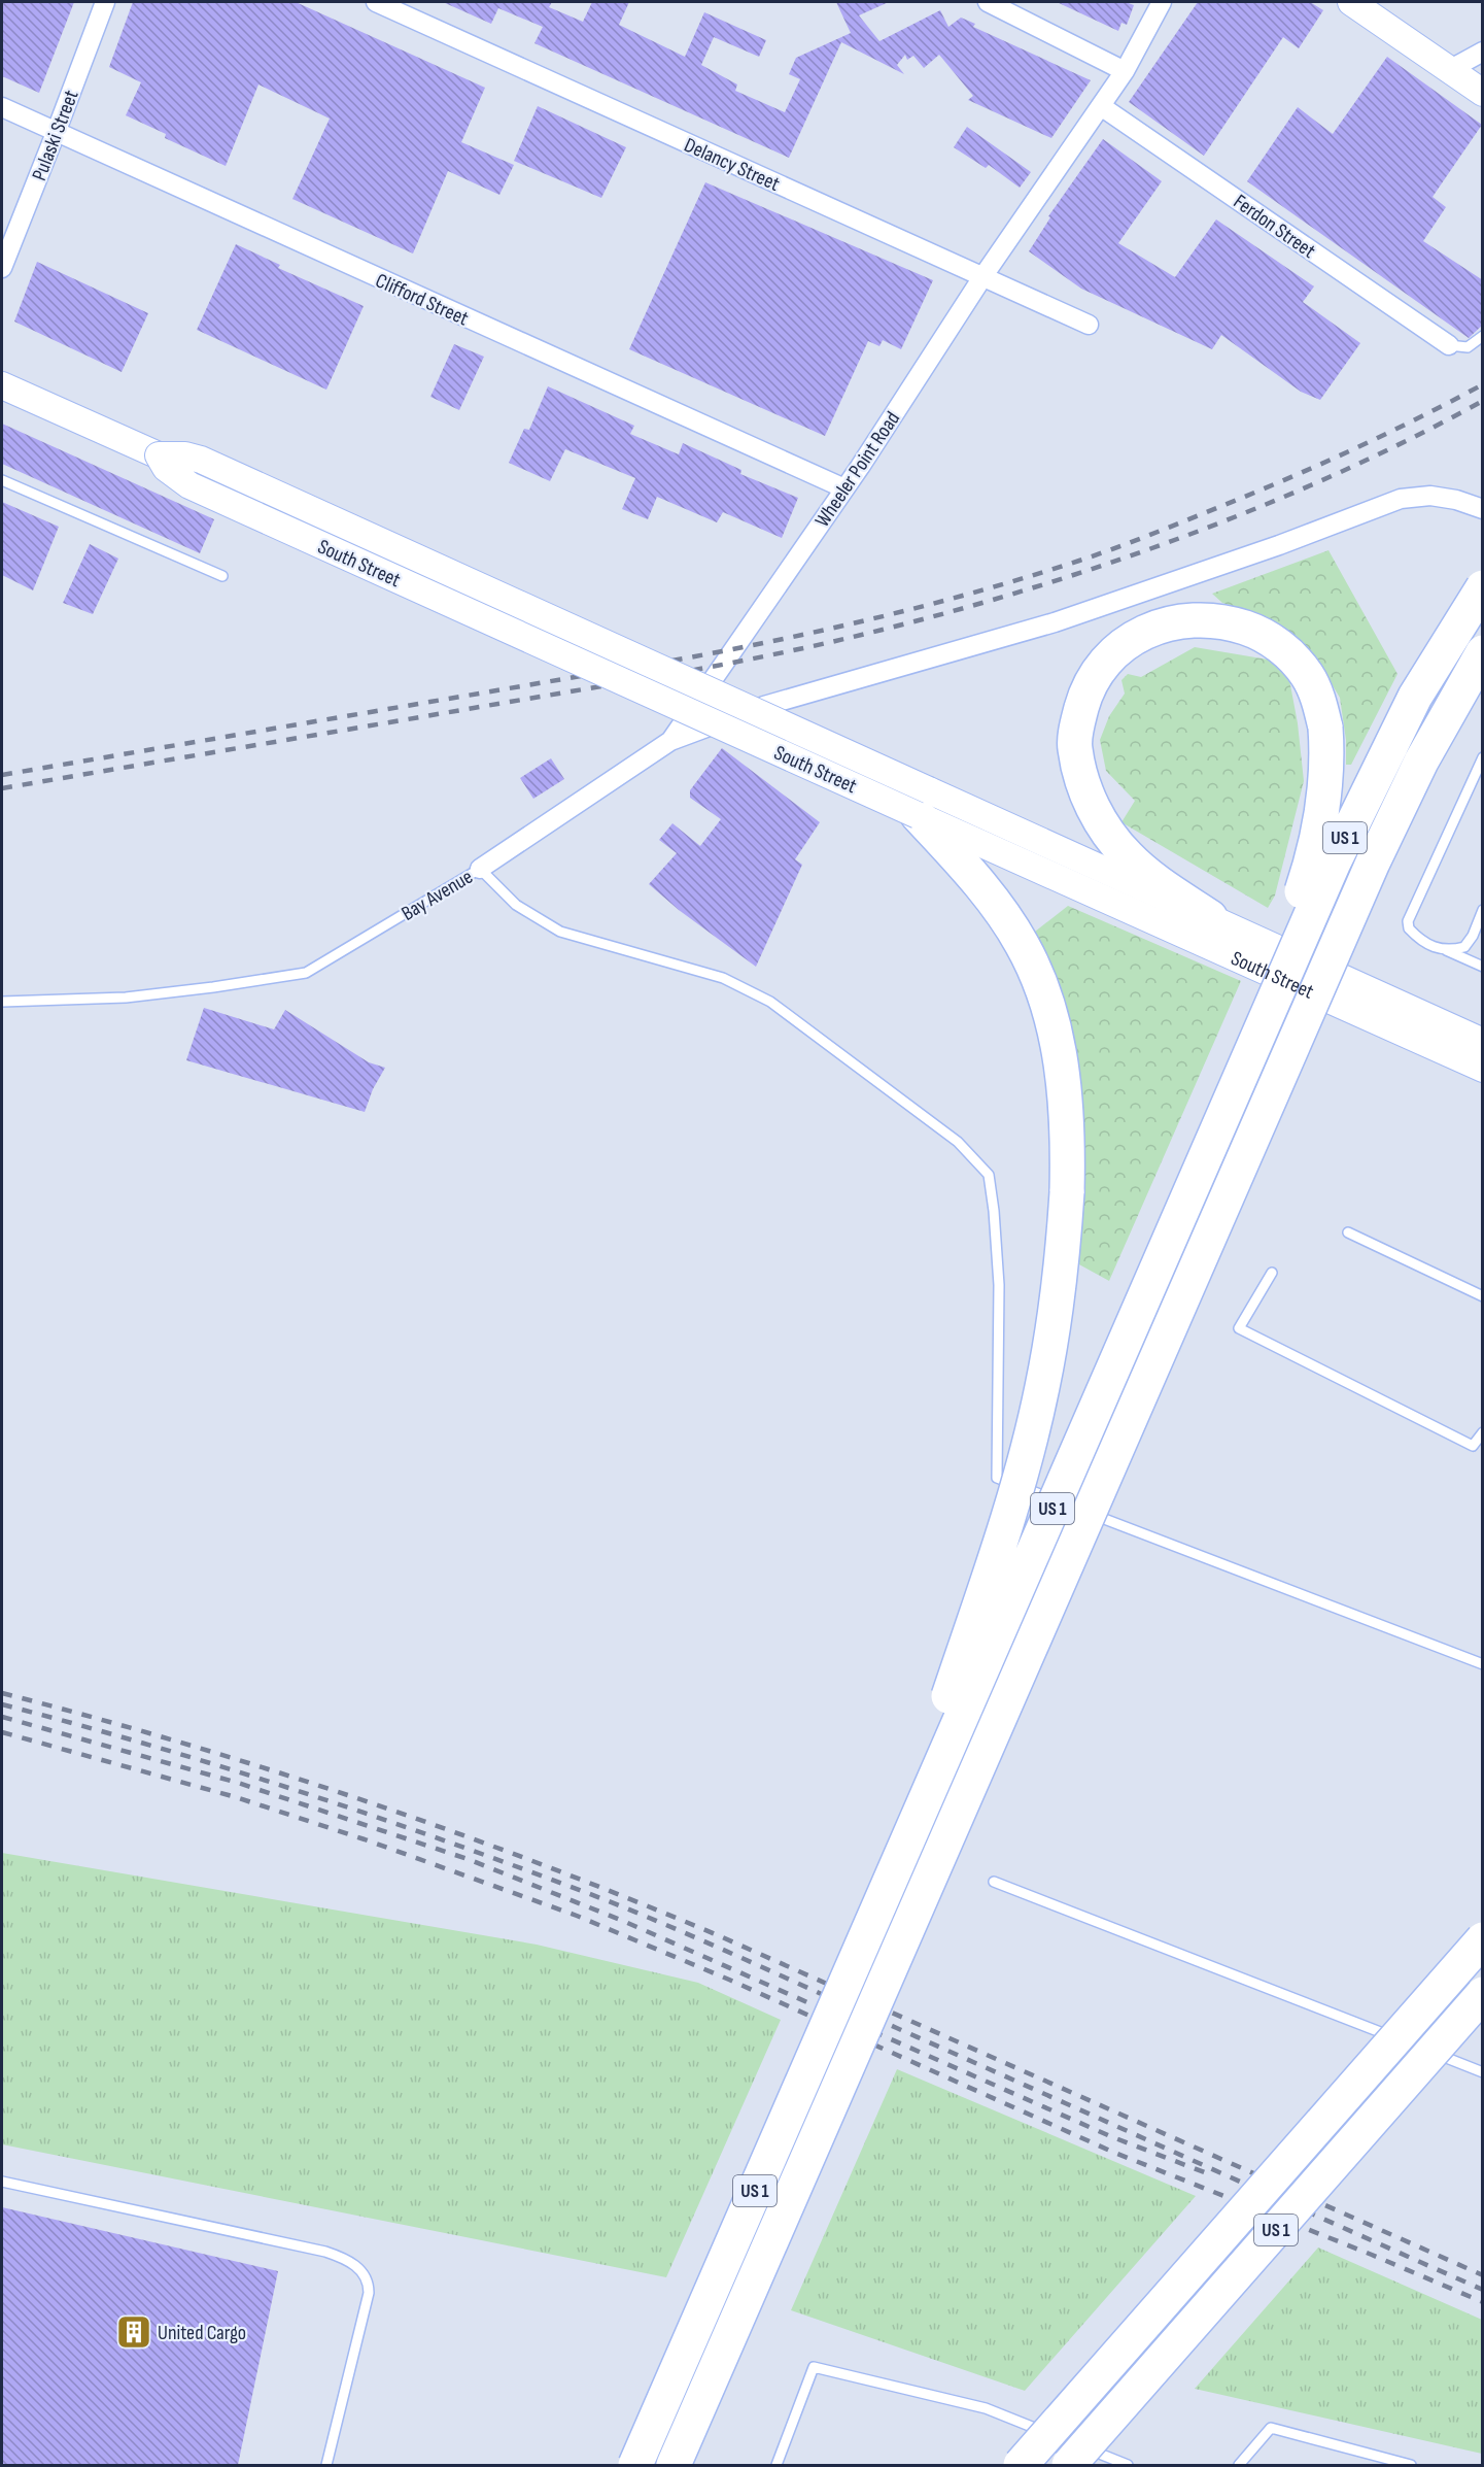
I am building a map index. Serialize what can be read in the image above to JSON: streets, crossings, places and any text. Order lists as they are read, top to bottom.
{
  "streets": {
    "highway": ["US 1"],
    "main road": ["South Street"],
    "street": [
      "Pulaski Street",
      "Delancy Street",
      "Ferdon Street",
      "Clifford Street",
      "Wheeler Point Road"
    ],
    "lane": ["Bay Avenue"]
  },
  "crossings": [
    ["Pulaski Street", "Clifford Street"],
    ["Delancy Street", "Wheeler Point Road"],
    ["Ferdon Street", "Wheeler Point Road"],
    ["Clifford Street", "Wheeler Point Road"],
    ["Wheeler Point Road", "Bay Avenue"]
  ],
  "places": {
    "building": ["United Cargo"]
  }
}
